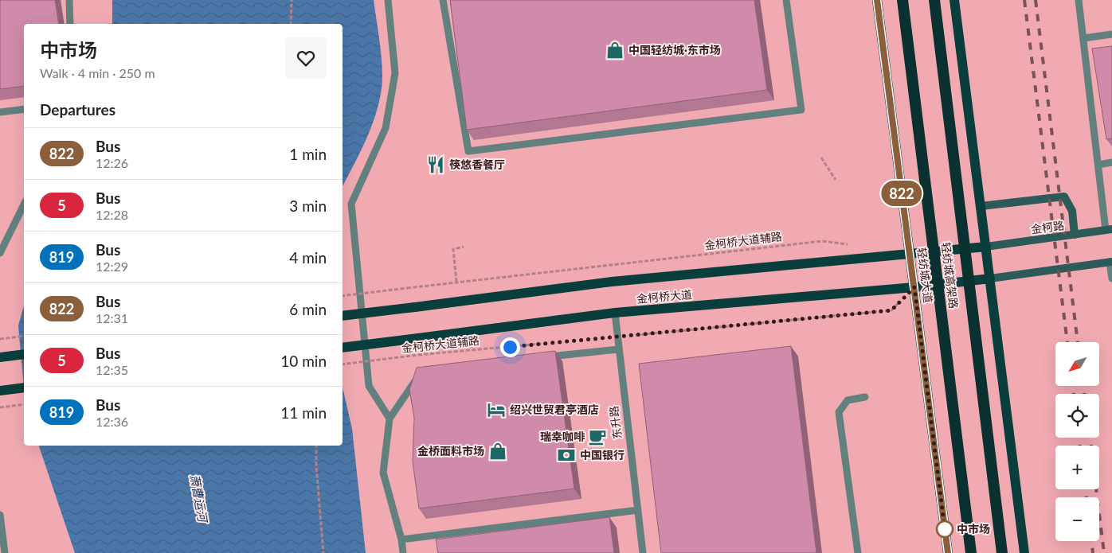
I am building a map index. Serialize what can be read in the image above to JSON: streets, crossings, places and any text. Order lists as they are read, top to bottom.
{
  "streets": {
    "highway": ["轻纺城高架路"],
    "main road": ["金柯路", "轻纺城大道", "金柯桥大道"],
    "lane": ["东升路"],
    "path": ["金柯桥大道辅路"]
  },
  "crossings": [
    ["金柯路", "金柯桥大道"],
    ["轻纺城大道", "金柯桥大道"],
    ["金柯桥大道", "东升路"]
  ],
  "water": ["萧曹运河"],
  "places": {
    "shop": ["中国轻纺城·东市场", "金桥面料市场"],
    "restaurant": ["筷悠香餐厅"],
    "hotel": ["绍兴世贸君亭酒店"],
    "cafe": ["瑞幸咖啡"],
    "bank": ["中国银行"],
    "other": ["中市场"]
  },
  "lines": ["bus line 822"],
  "north": "bottom left",
  "page": {
    "on_map": "822",
    "heading": [
      ["中市场", "Walk · 4 min · 250 m"],
      "Departures"
    ],
    "list": [
      {
        "mark": "822",
        "name": "Bus",
        "note": "12:26",
        "value": "1 min"
      },
      {
        "mark": "5",
        "name": "Bus",
        "note": "12:28",
        "value": "3 min"
      },
      {
        "mark": "819",
        "name": "Bus",
        "note": "12:29",
        "value": "4 min"
      },
      {
        "mark": "822",
        "name": "Bus",
        "note": "12:31",
        "value": "6 min"
      },
      {
        "mark": "5",
        "name": "Bus",
        "note": "12:35",
        "value": "10 min"
      },
      {
        "mark": "819",
        "name": "Bus",
        "note": "12:36",
        "value": "11 min"
      }
    ],
    "map_buttons": ["+", "−"]
  }
}
